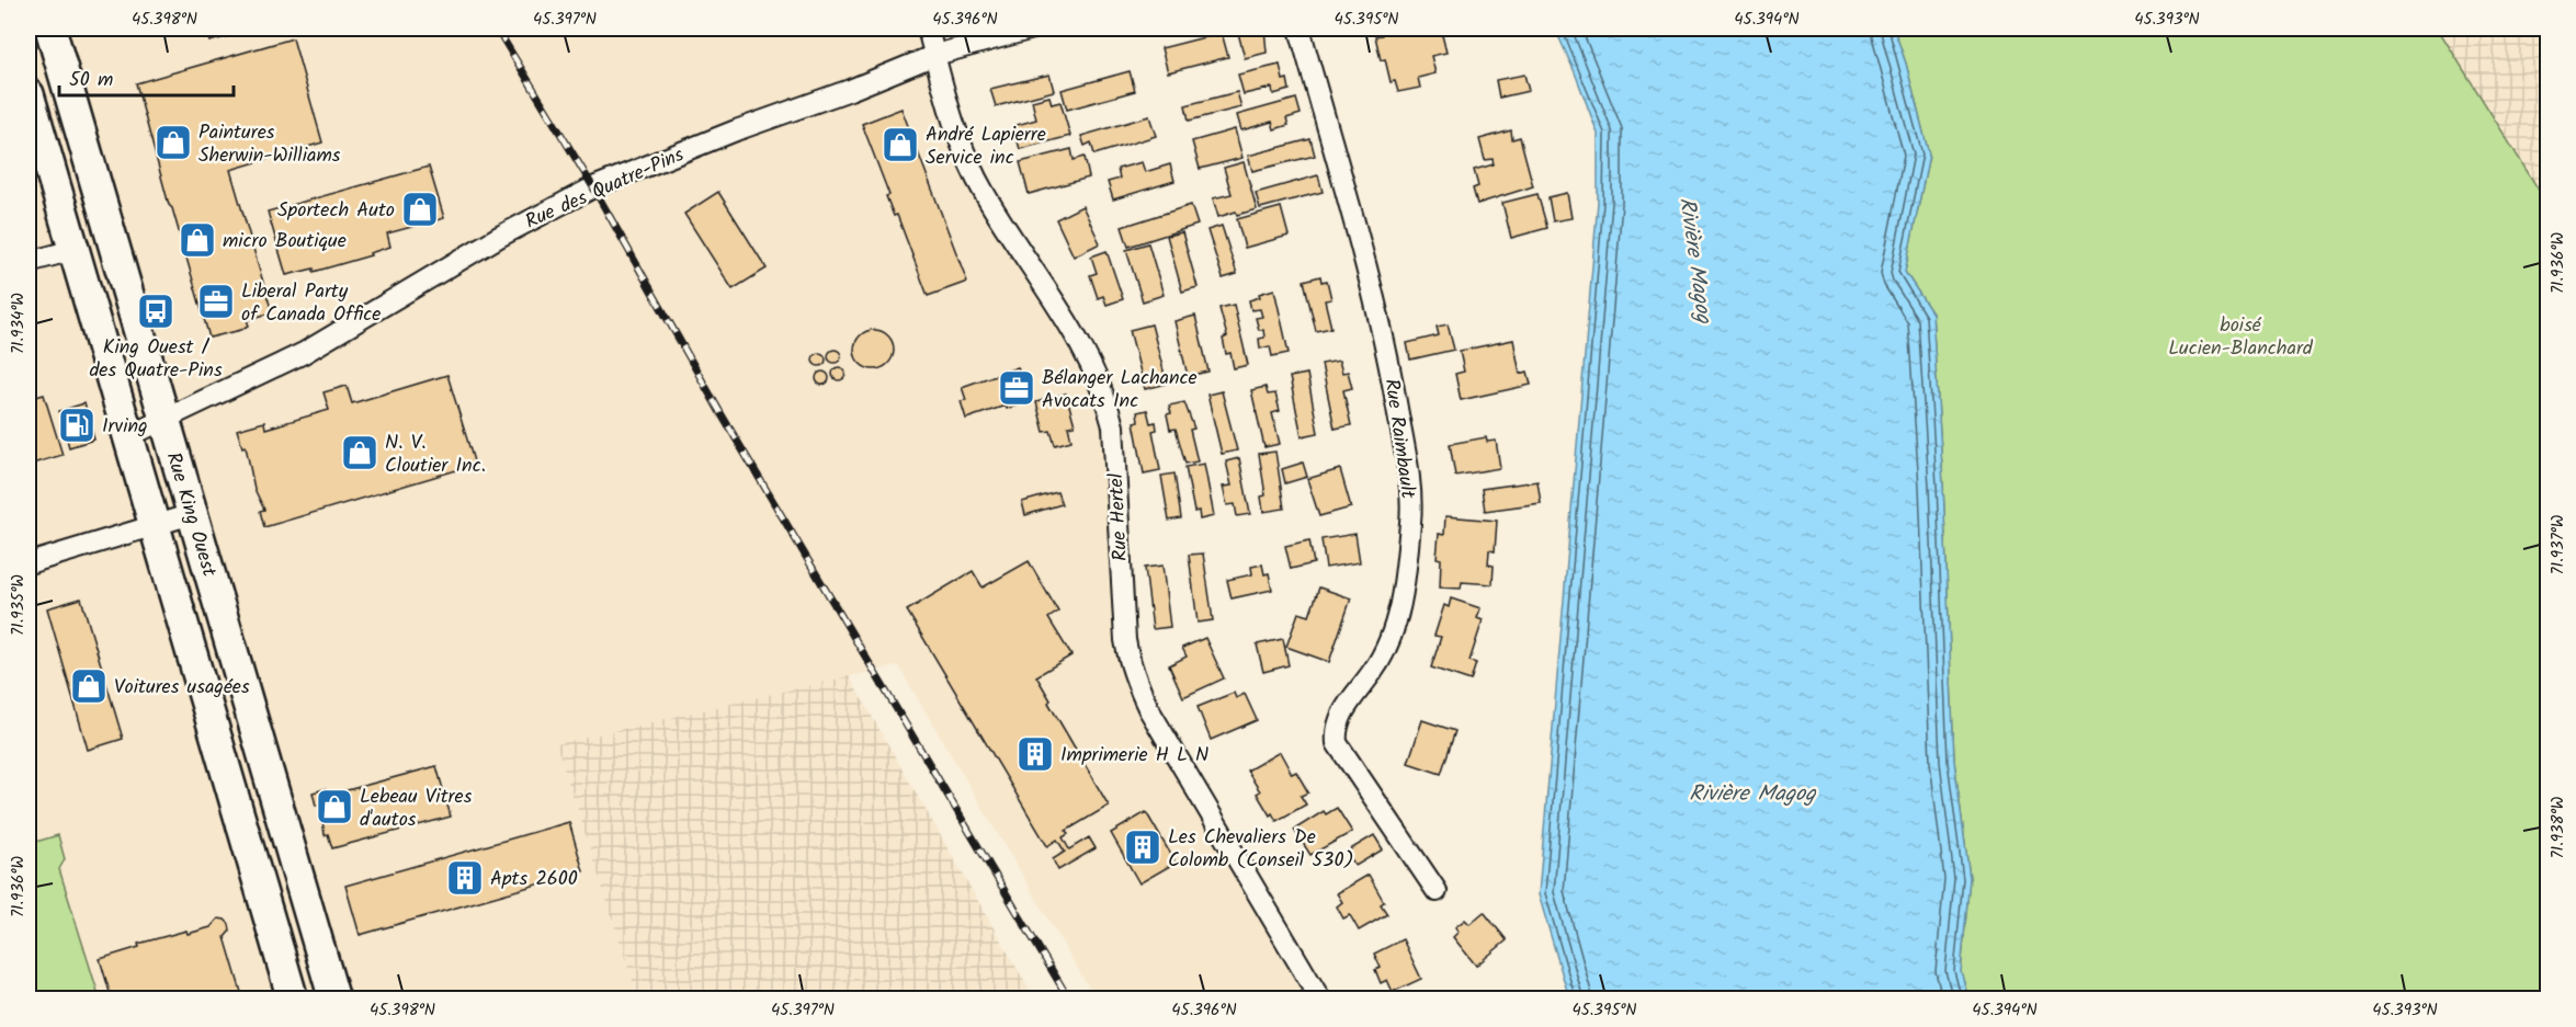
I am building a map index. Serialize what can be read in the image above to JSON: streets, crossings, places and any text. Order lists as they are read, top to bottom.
{
  "streets": {
    "main road": ["Rue King Ouest"],
    "street": ["Rue des Quatre-Pins", "Rue Raimbault", "Rue Hertel"]
  },
  "crossings": [
    ["Rue des Quatre-Pins", "Rue King Ouest"],
    ["Rue des Quatre-Pins", "Rue Hertel"]
  ],
  "water": ["Rivière Magog"],
  "parks": ["boisé Lucien-Blanchard"],
  "places": {
    "shop": [
      "Paintures Sherwin-Williams",
      "André Lapierre Service inc",
      "Sportech Auto",
      "micro Boutique",
      "N. V. Cloutier Inc.",
      "Voitures usagées",
      "Lebeau Vitres d'autos"
    ],
    "office": ["Liberal Party of Canada Office", "Bélanger Lachance Avocats Inc"],
    "bus stop": ["King Ouest / des Quatre-Pins"],
    "fuel station": ["Irving"],
    "building": ["Imprimerie H L N", "Les Chevaliers De Colomb (Conseil 530)", "Apts 2600"]
  },
  "scale_bar": "50 m",
  "coordinates": [
    "45.398°N",
    "45.397°N",
    "45.396°N",
    "45.395°N",
    "45.394°N",
    "45.393°N",
    "71.936°W",
    "71.934°W",
    "71.937°W",
    "71.935°W",
    "71.938°W"
  ]
}
